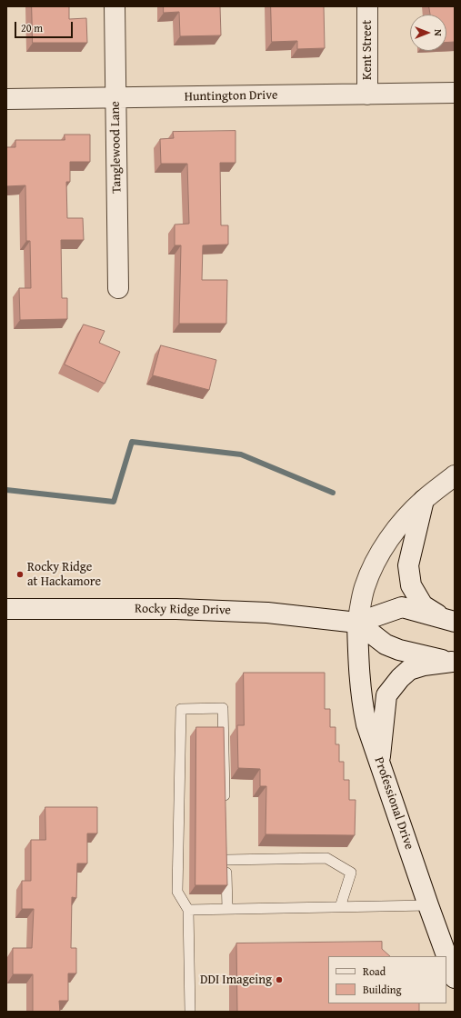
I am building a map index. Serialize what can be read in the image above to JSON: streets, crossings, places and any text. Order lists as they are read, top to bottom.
{
  "streets": {
    "street": [
      "Kent Street",
      "Huntington Drive",
      "Tanglewood Lane",
      "Rocky Ridge Drive",
      "Professional Drive"
    ]
  },
  "crossings": [
    ["Kent Street", "Huntington Drive"],
    ["Huntington Drive", "Tanglewood Lane"],
    ["Rocky Ridge Drive", "Professional Drive"]
  ],
  "places": ["Rocky Ridge at Hackamore", "DDI Imageing"],
  "legend": ["Road", "Building"],
  "scale_bar": "20 m",
  "north": "right"
}
